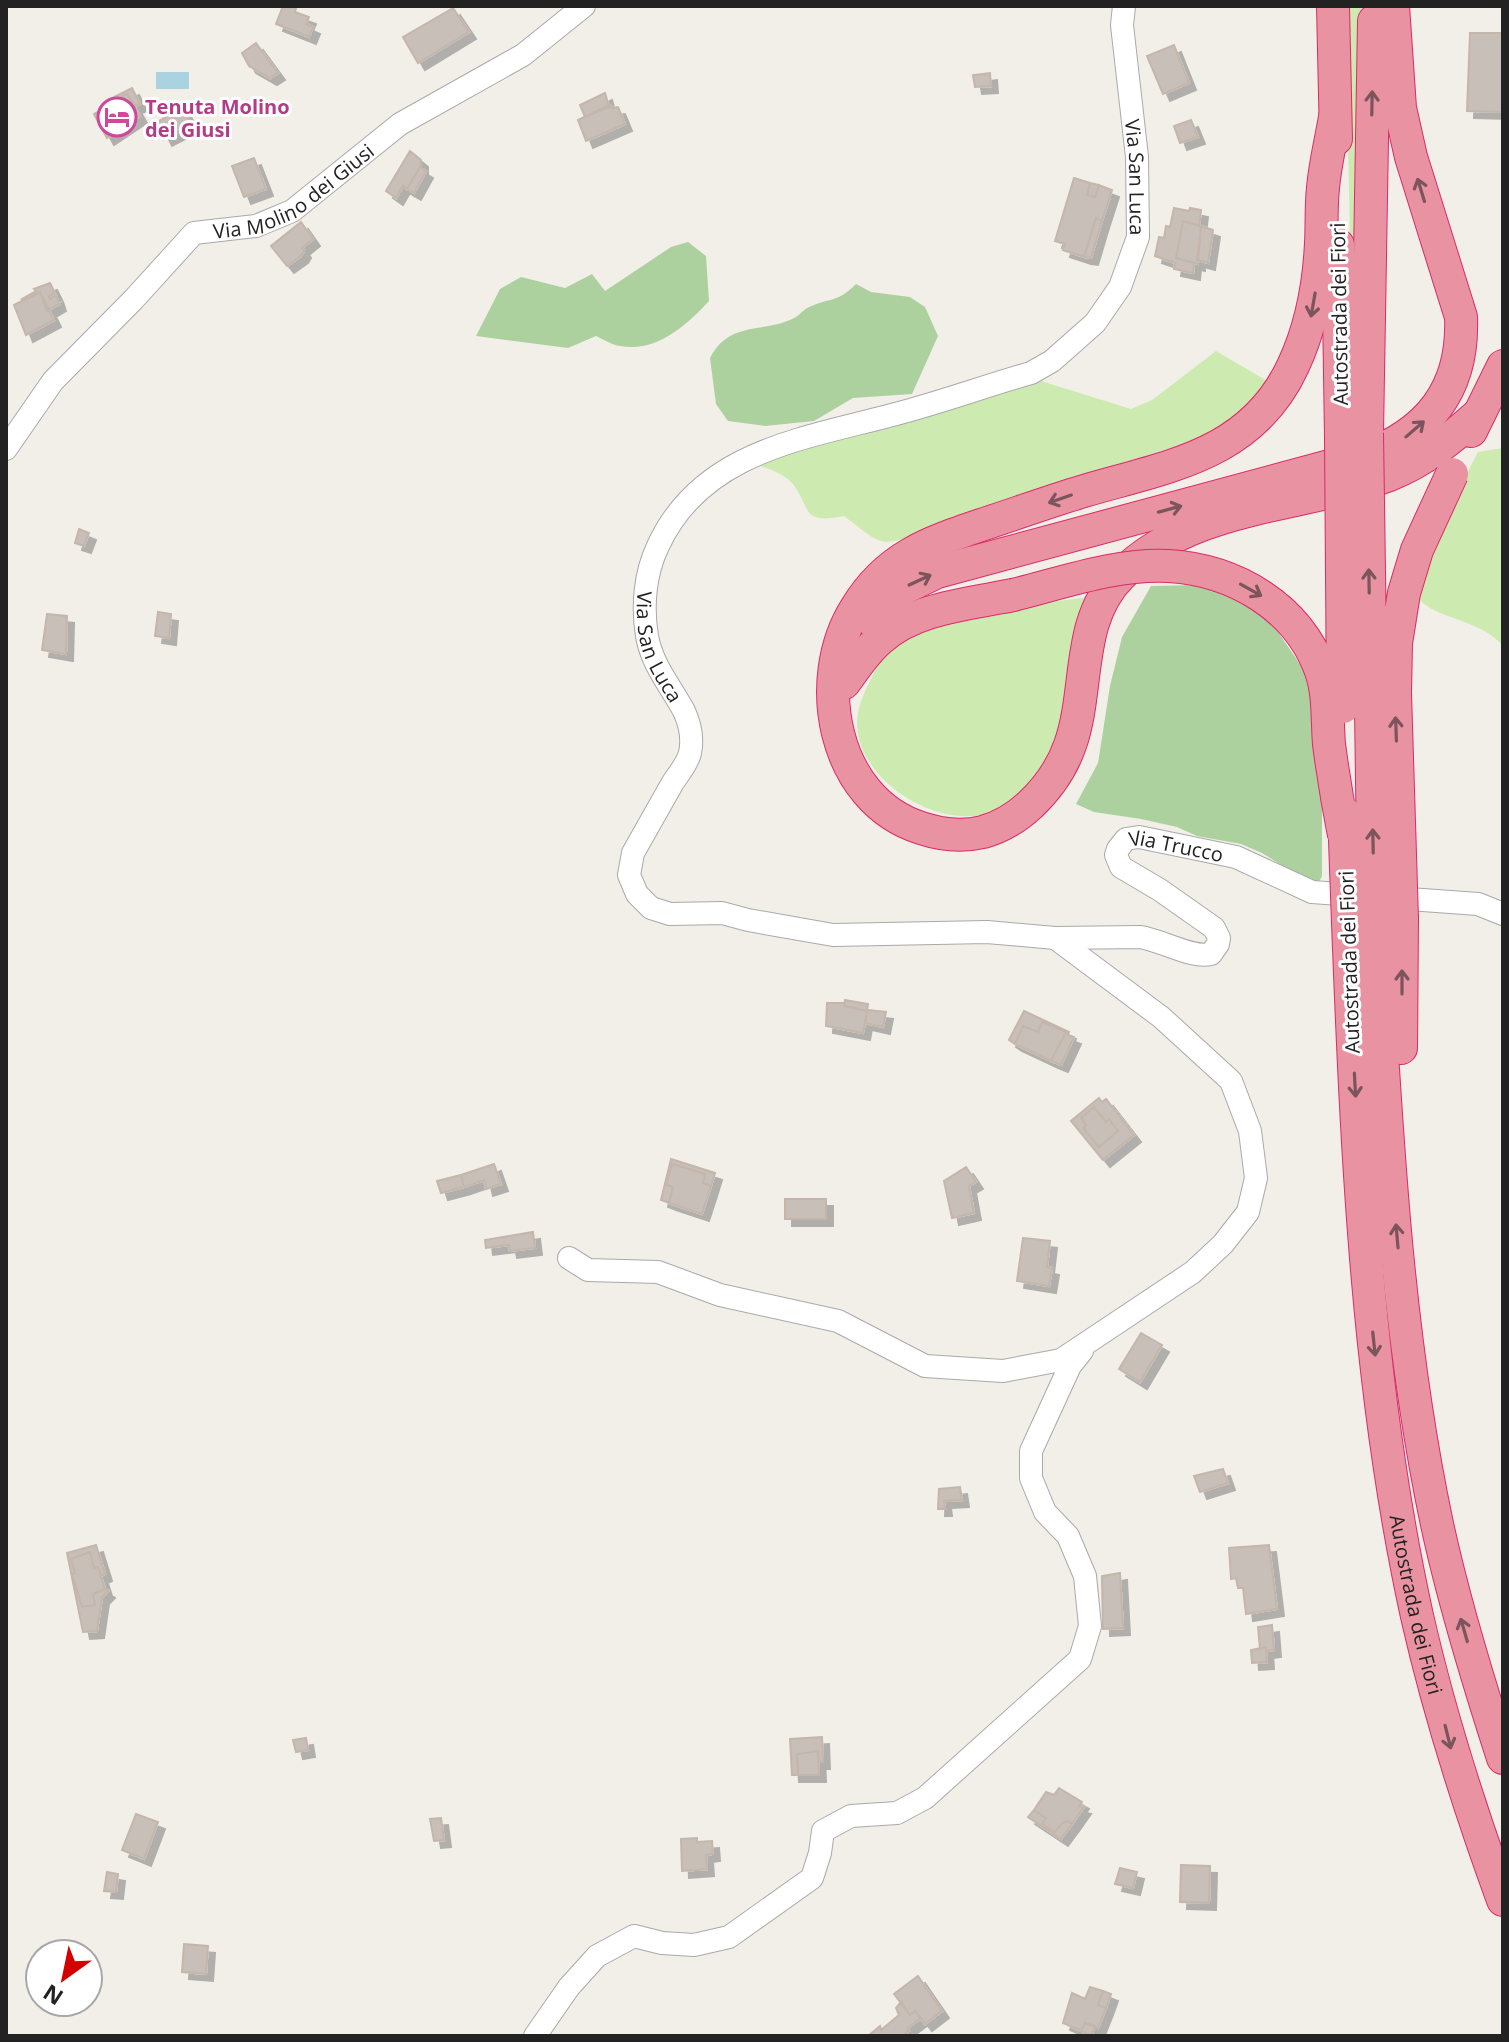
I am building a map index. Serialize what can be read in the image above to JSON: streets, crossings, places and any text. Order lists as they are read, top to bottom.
{
  "streets": {
    "highway": ["Autostrada dei Fiori"],
    "street": ["Via San Luca", "Via Molino dei Giusi", "Via Trucco"]
  },
  "crossings": [
    ["Via San Luca", "Via Trucco"]
  ],
  "places": {
    "hotel": ["Tenuta Molino dei Giusi"]
  },
  "north": "bottom left"
}
